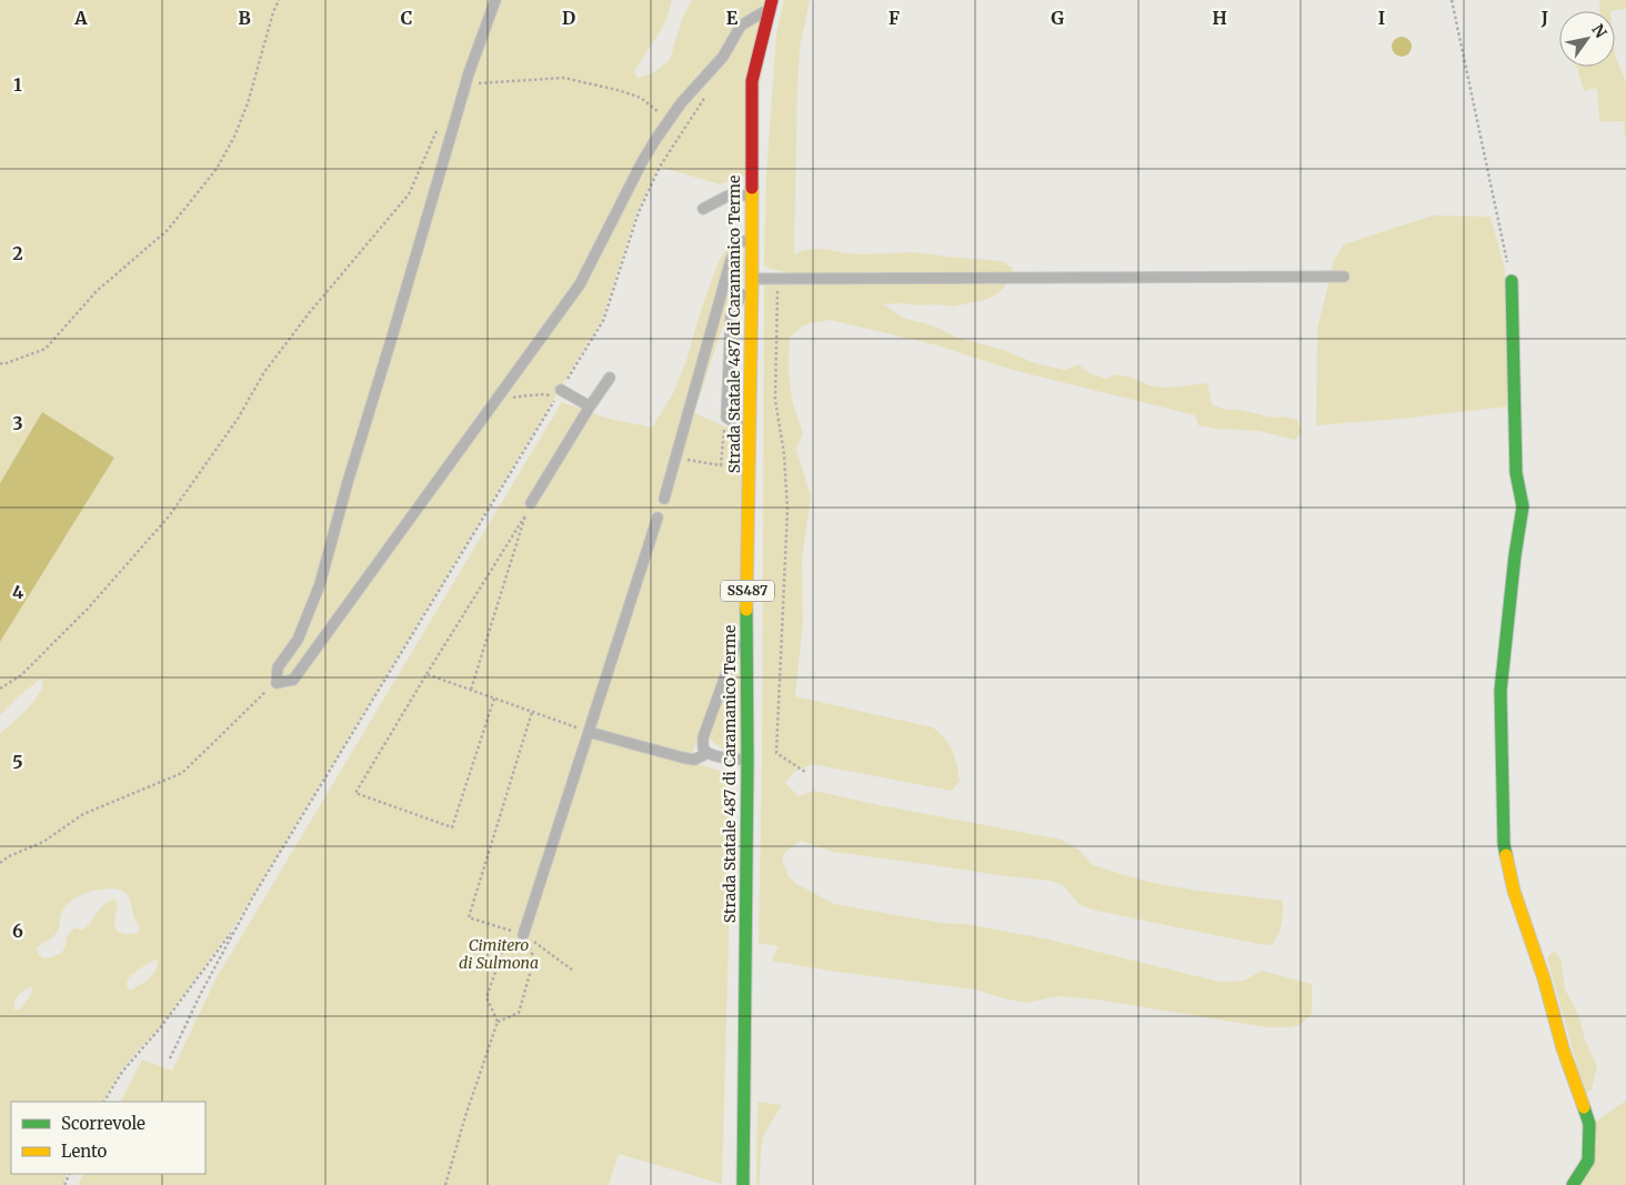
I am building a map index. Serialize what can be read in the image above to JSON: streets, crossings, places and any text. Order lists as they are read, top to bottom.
{
  "streets": {
    "main road": ["Strada Statale 487 di Caramanico Terme", "SS487"]
  },
  "parks": ["Cimitero di Sulmona"],
  "legend": ["Scorrevole", "Lento"],
  "north": "top right",
  "grid": {
    "columns": [
      "A",
      "B",
      "C",
      "D",
      "E",
      "F",
      "G",
      "H",
      "I",
      "J"
    ],
    "rows": [
      "1",
      "2",
      "3",
      "4",
      "5",
      "6"
    ]
  }
}
